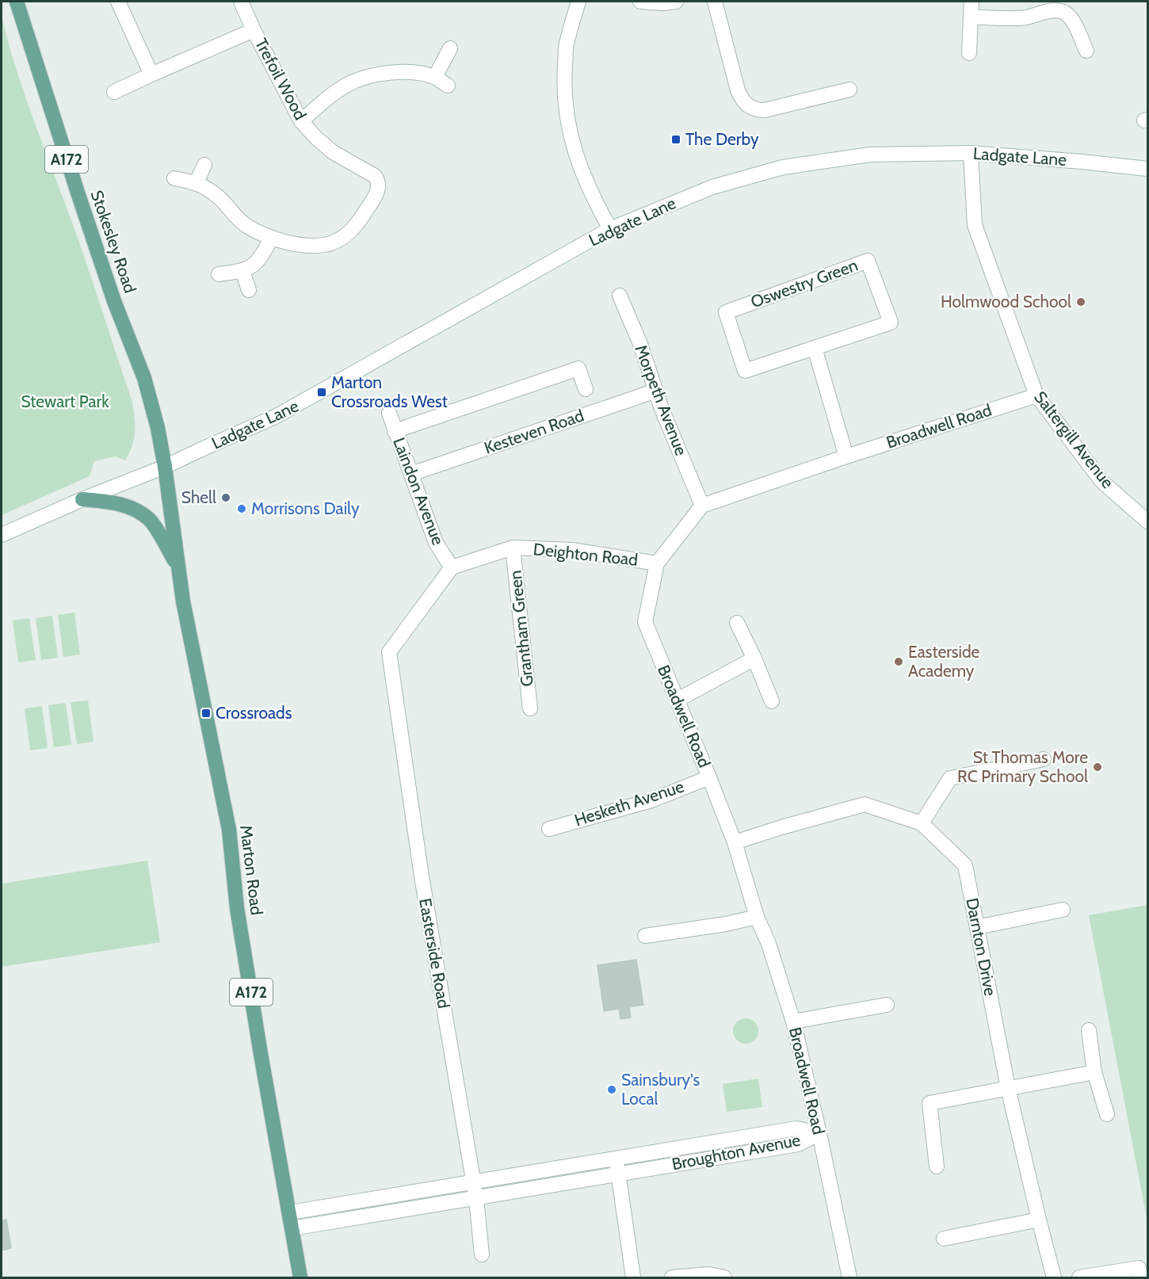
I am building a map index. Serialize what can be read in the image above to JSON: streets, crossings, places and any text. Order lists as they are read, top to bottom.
{
  "streets": {
    "main road": ["A172", "Stokesley Road", "Marton Road"],
    "street": [
      "Trefoil Wood",
      "Ladgate Lane",
      "Oswestry Green",
      "Morpeth Avenue",
      "Broadwell Road",
      "Kesteven Road",
      "Saltergill Avenue",
      "Laindon Avenue",
      "Deighton Road",
      "Grantham Green",
      "Hesketh Avenue",
      "Darnton Drive",
      "Easterside Road",
      "Broughton Avenue"
    ]
  },
  "crossings": [
    ["Ladgate Lane", "A172"],
    ["Ladgate Lane", "Stokesley Road"],
    ["Ladgate Lane", "Saltergill Avenue"],
    ["Ladgate Lane", "Marton Road"],
    ["A172", "Marton Road"],
    ["Stokesley Road", "Marton Road"],
    ["Morpeth Avenue", "Broadwell Road"],
    ["Morpeth Avenue", "Kesteven Road"],
    ["Broadwell Road", "Saltergill Avenue"],
    ["Broadwell Road", "Deighton Road"],
    ["Broadwell Road", "Hesketh Avenue"],
    ["Broadwell Road", "Darnton Drive"],
    ["Broadwell Road", "Broughton Avenue"],
    ["Kesteven Road", "Laindon Avenue"],
    ["Laindon Avenue", "Deighton Road"],
    ["Laindon Avenue", "Easterside Road"],
    ["Deighton Road", "Grantham Green"],
    ["Deighton Road", "Easterside Road"],
    ["Marton Road", "Broughton Avenue"],
    ["Easterside Road", "Broughton Avenue"]
  ],
  "parks": ["Stewart Park"],
  "places": {
    "transit": ["The Derby", "Marton Crossroads West", "Crossroads"],
    "other": [
      "Holmwood School",
      "Shell",
      "Morrisons Daily",
      "Easterside Academy",
      "St Thomas More RC Primary School",
      "Sainsbury's Local"
    ]
  }
}
